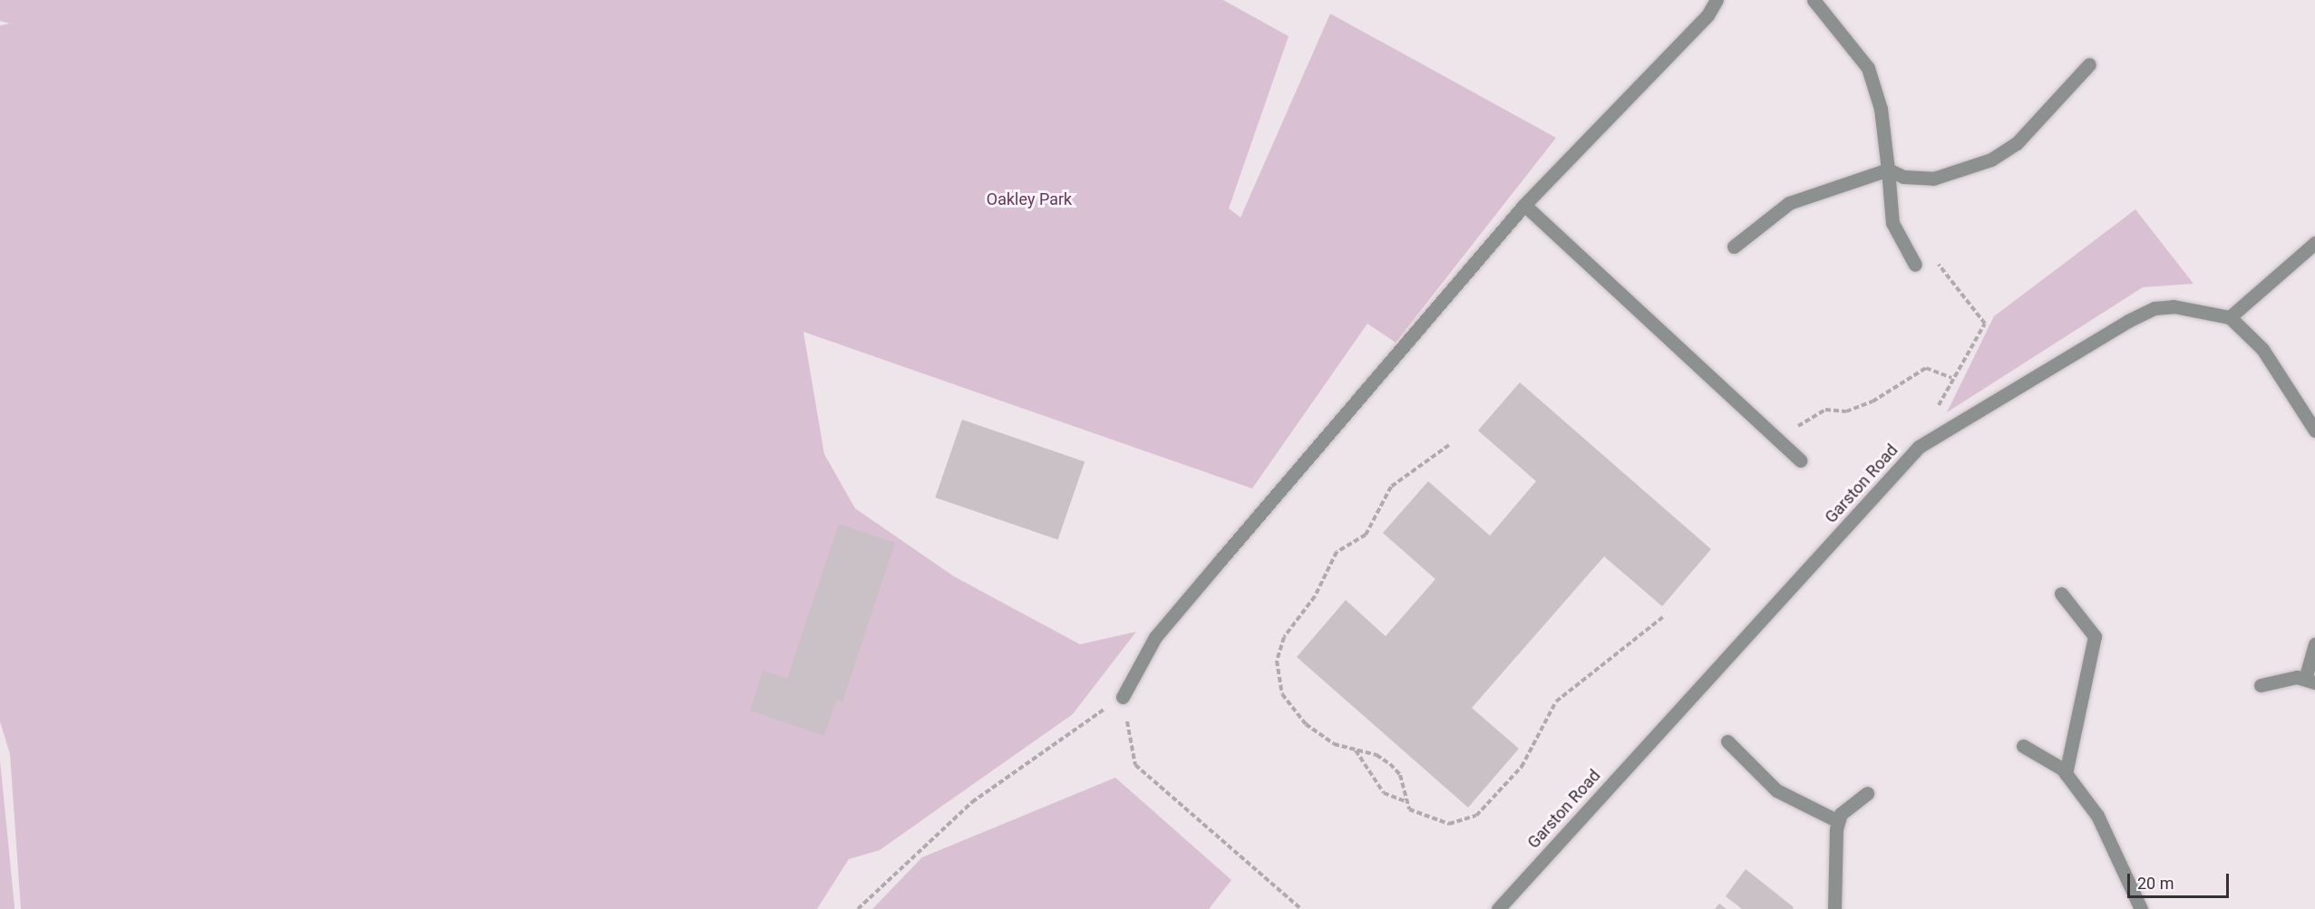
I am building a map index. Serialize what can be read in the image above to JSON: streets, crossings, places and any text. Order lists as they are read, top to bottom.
{
  "streets": {
    "street": ["Garston Road"]
  },
  "parks": ["Oakley Park"],
  "scale_bar": "20 m"
}
